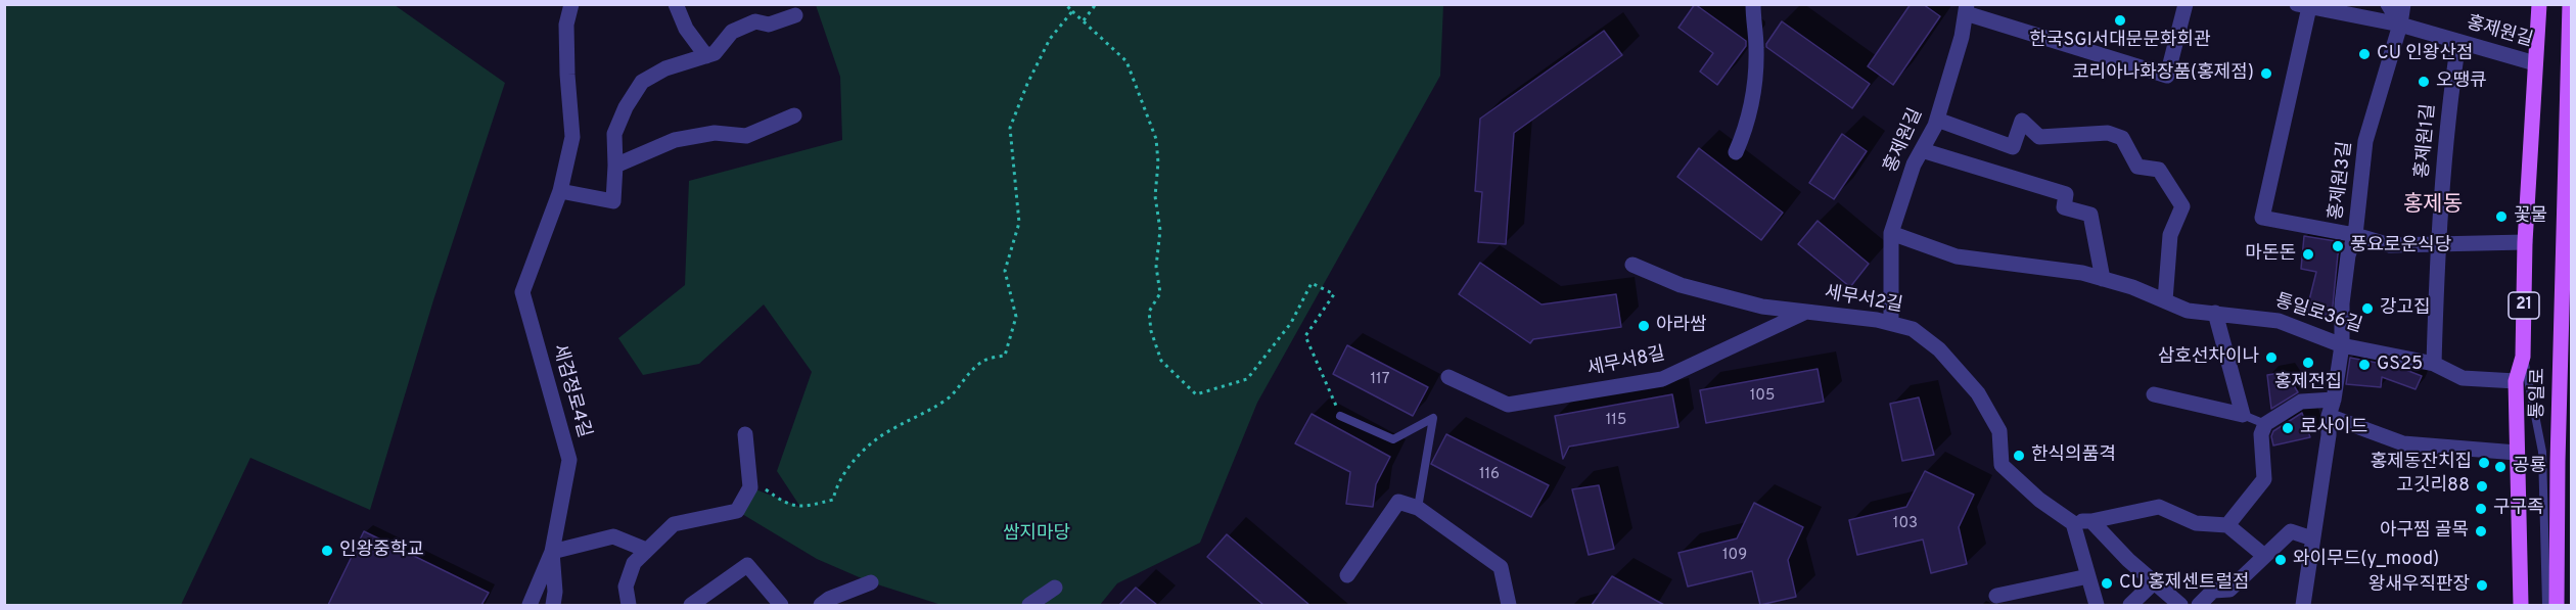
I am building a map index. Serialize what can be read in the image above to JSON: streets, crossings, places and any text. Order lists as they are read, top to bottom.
{
  "streets": {
    "main road": ["21", "통일로"],
    "street": [
      "홍제원길",
      "홍제원1길",
      "홍제원3길",
      "세무서2길",
      "통일로36길",
      "세무서8길",
      "세검정로4길"
    ]
  },
  "crossings": [
    ["홍제원길", "홍제원1길"],
    ["홍제원길", "홍제원3길"],
    ["홍제원길", "세무서2길"],
    ["홍제원길", "통일로36길"],
    ["홍제원길", "통일로"],
    ["홍제원1길", "통일로36길"],
    ["홍제원3길", "통일로36길"],
    ["세무서2길", "세무서8길"],
    ["통일로36길", "통일로"]
  ],
  "districts": ["홍제동"],
  "parks": ["쌈지마당"],
  "places": [
    "한국SGI서대문문화회관",
    "CU 인왕산점",
    "코리아나화장품(홍제점)",
    "오땡큐",
    "꽃물",
    "풍요로운식당",
    "마돈돈",
    "강고집",
    "아라쌈",
    "삼호선차이나",
    "홍제전집",
    "GS25",
    "로사이드",
    "한식의품격",
    "홍제동잔치집",
    "공룡",
    "고깃리88",
    "구구족",
    "아구찜 골목",
    "인왕중학교",
    "와이무드(y_mood)",
    "CU 홍제센트럴점",
    "왕새우직판장"
  ],
  "house_numbers": [
    "117",
    "105",
    "115",
    "116",
    "103",
    "109"
  ]
}
